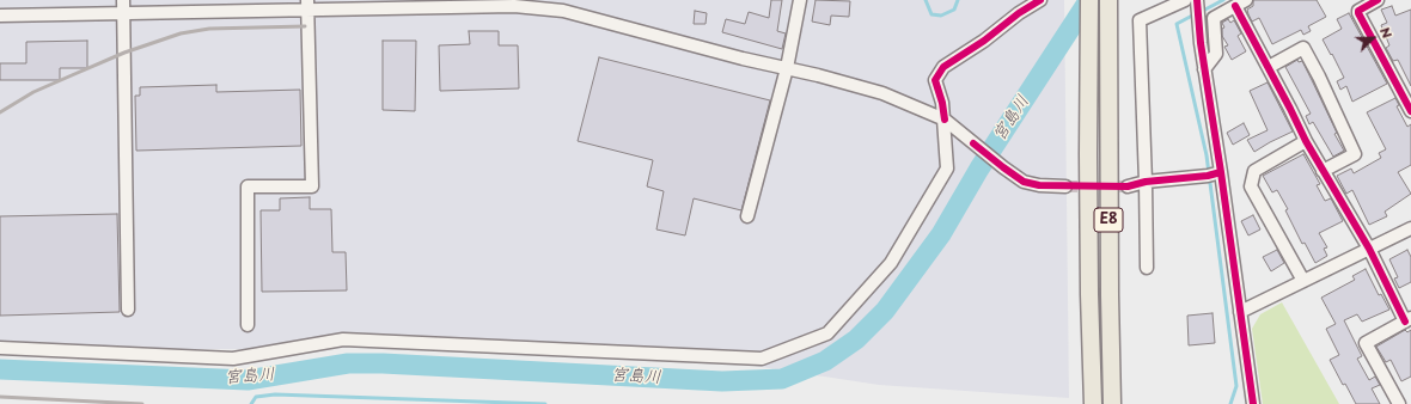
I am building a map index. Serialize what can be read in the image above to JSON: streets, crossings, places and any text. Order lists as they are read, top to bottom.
{
  "streets": {
    "highway": ["E8"]
  },
  "water": ["宮島川"],
  "north": "top right"
}
